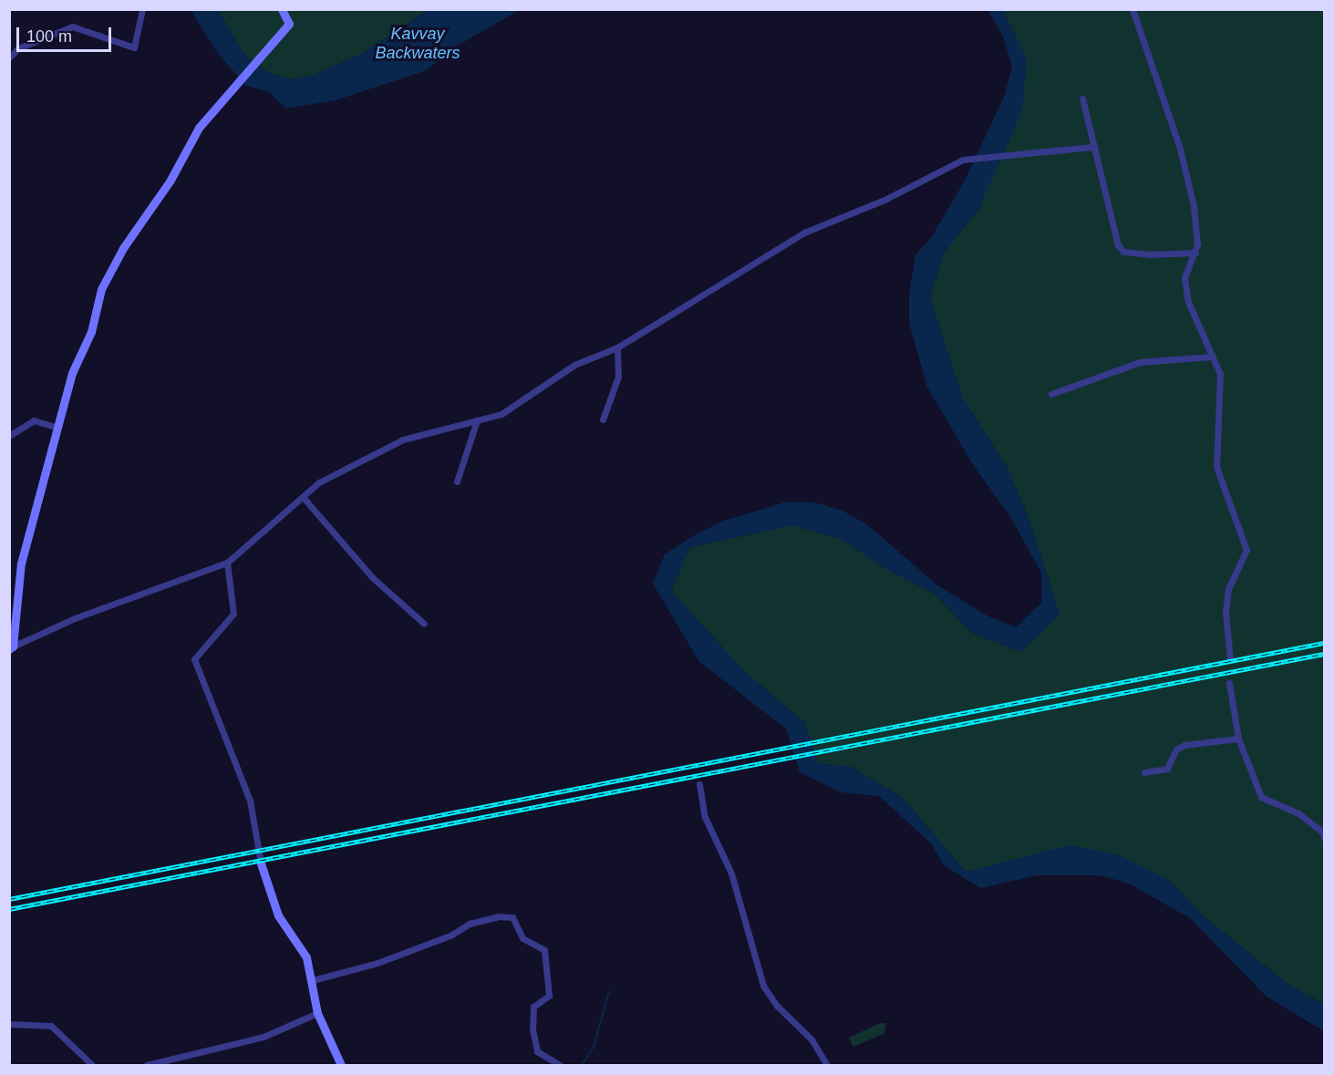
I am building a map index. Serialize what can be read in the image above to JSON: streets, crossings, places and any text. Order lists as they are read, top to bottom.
{
  "water": ["Kavvay Backwaters"],
  "scale_bar": "100 m"
}
